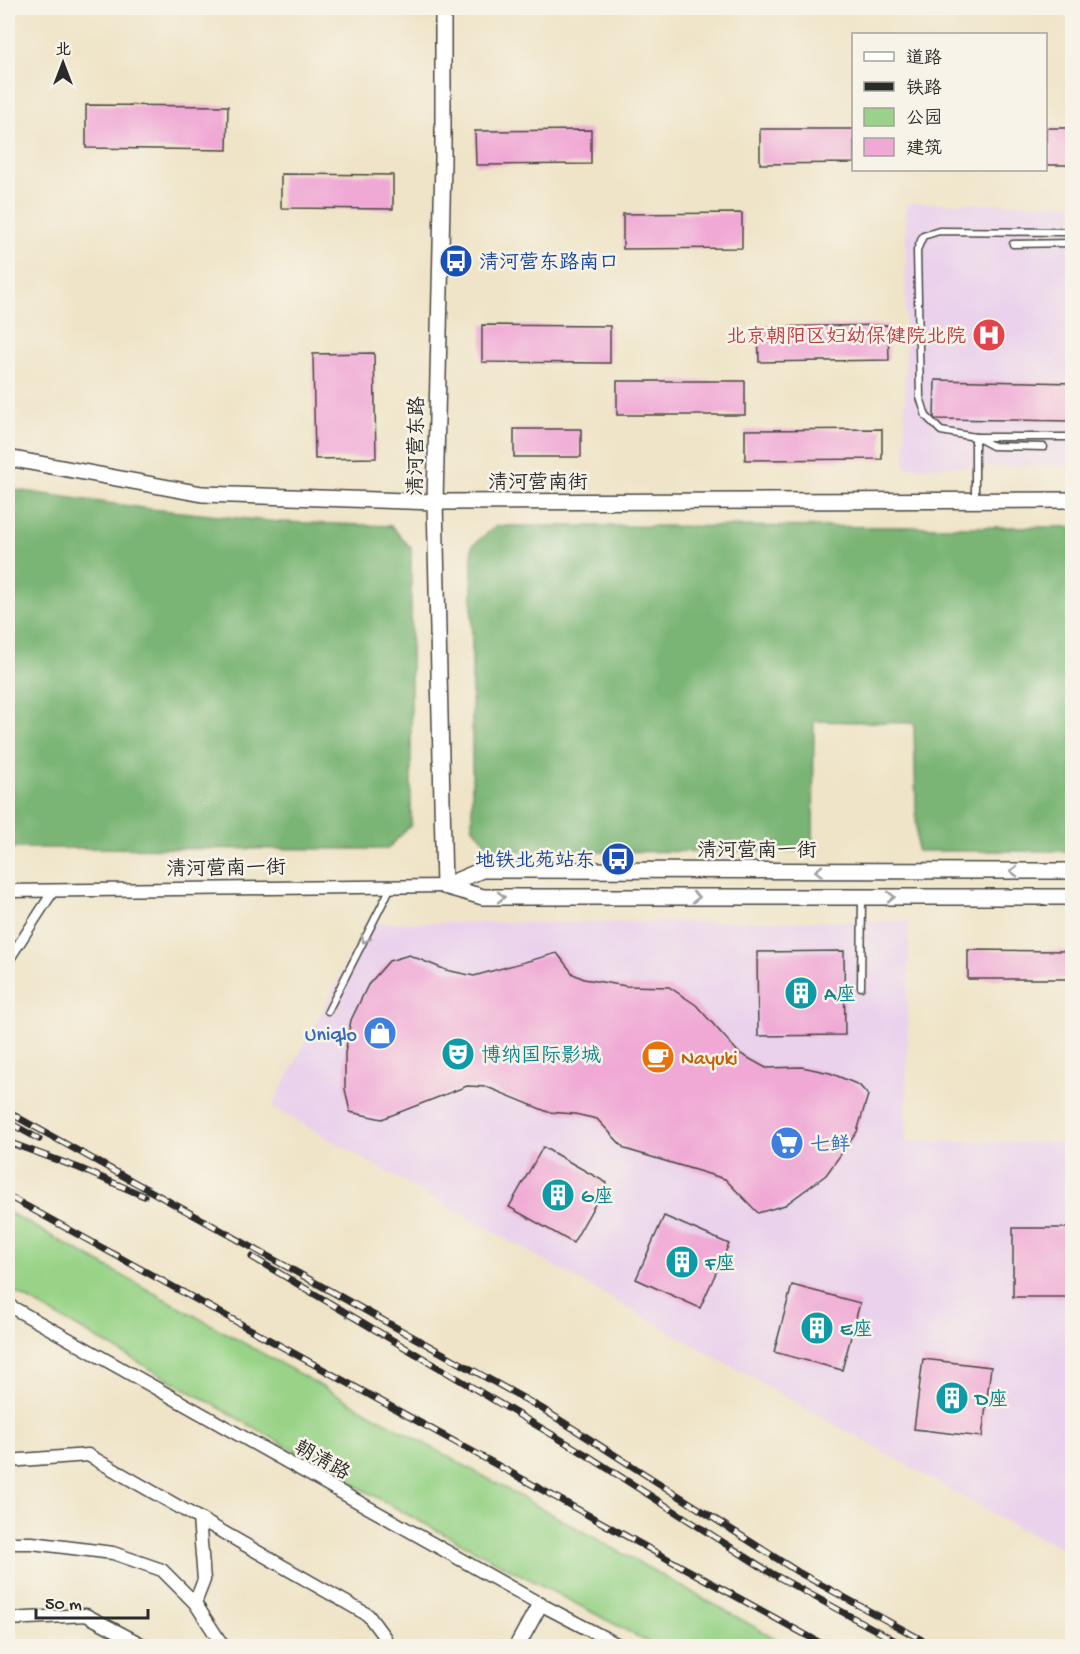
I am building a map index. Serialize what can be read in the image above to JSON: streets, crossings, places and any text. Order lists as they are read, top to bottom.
{
  "streets": {
    "street": [
      "清河营东路",
      "清河营南街",
      "清河营南一街",
      "朝清路"
    ]
  },
  "crossings": [
    ["清河营东路", "清河营南街"],
    ["清河营东路", "清河营南一街"]
  ],
  "places": {
    "bus stop": ["清河营东路南口", "地铁北苑站东"],
    "hospital": ["北京朝阳区妇幼保健院北院"],
    "building": [
      "A座",
      "G座",
      "F座",
      "E座",
      "D座"
    ],
    "shop": ["Uniqlo"],
    "theatre": ["博纳国际影城"],
    "cafe": ["Nayuki"],
    "supermarket": ["七鲜"]
  },
  "legend": [
    "道路",
    "铁路",
    "公园",
    "建筑"
  ],
  "scale_bar": "50 m",
  "north": "top"
}
